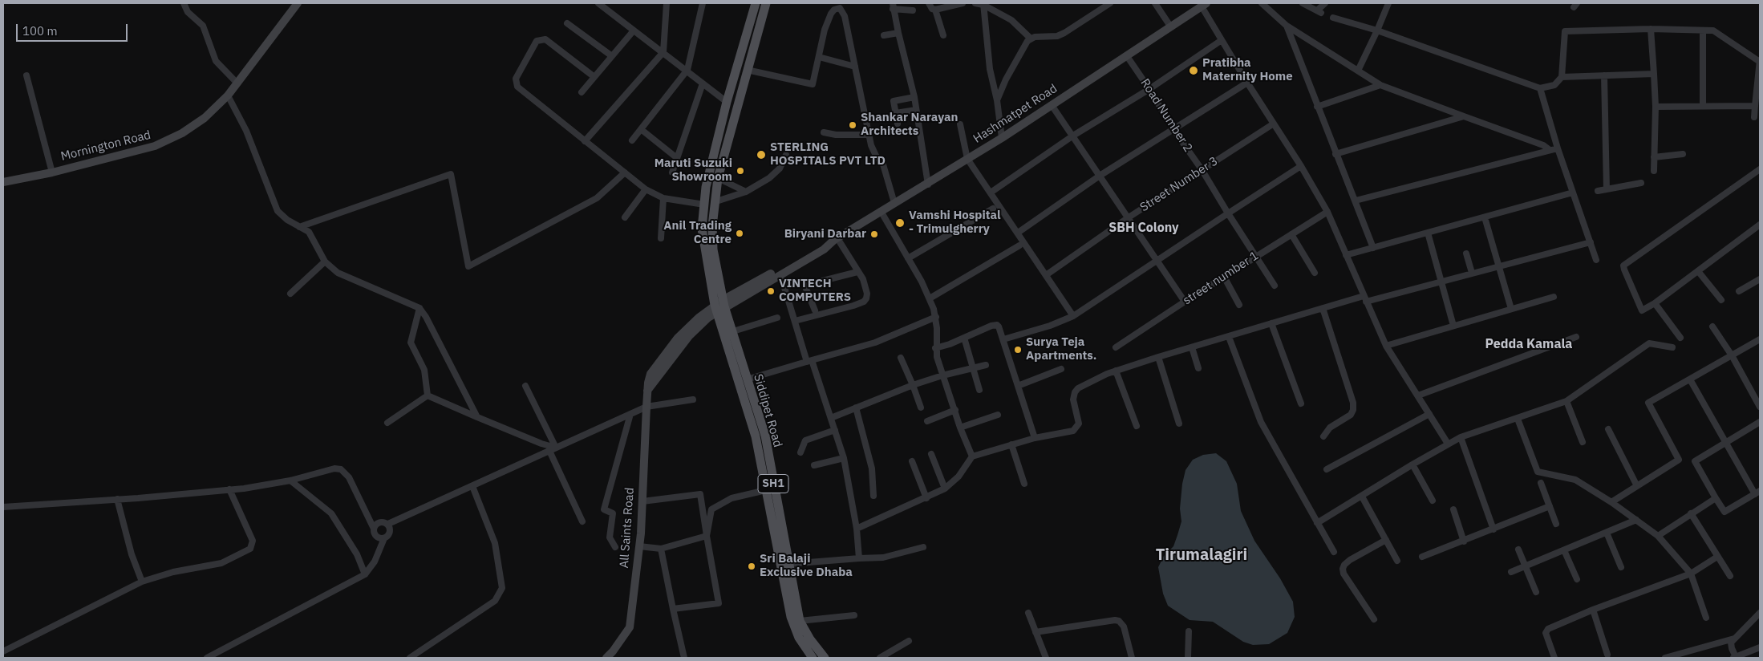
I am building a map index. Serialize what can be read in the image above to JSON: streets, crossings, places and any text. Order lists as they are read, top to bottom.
{
  "streets": {
    "main road": [
      "Hashmatpet Road",
      "Mornington Road",
      "Siddipet Road",
      "SH1",
      "All Saints Road"
    ],
    "street": ["Road Number 2", "Street Number 3", "street number 1"]
  },
  "crossings": [
    ["Hashmatpet Road", "Road Number 2"],
    ["Hashmatpet Road", "Siddipet Road"],
    ["Hashmatpet Road", "SH1"],
    ["Hashmatpet Road", "All Saints Road"],
    ["Road Number 2", "Street Number 3"],
    ["Road Number 2", "street number 1"],
    ["Siddipet Road", "SH1"],
    ["Siddipet Road", "All Saints Road"],
    ["SH1", "All Saints Road"]
  ],
  "districts": ["SBH Colony", "Pedda Kamala", "Tirumalagiri"],
  "places": [
    "Pratibha Maternity Home",
    "Shankar Narayan Architects",
    "STERLING HOSPITALS PVT LTD",
    "Maruti Suzuki Showroom",
    "Vamshi Hospital - Trimulgherry",
    "Anil Trading Centre",
    "Biryani Darbar",
    "VINTECH COMPUTERS",
    "Surya Teja Apartments.",
    "Sri Balaji Exclusive Dhaba"
  ],
  "scale_bar": "100 m"
}
